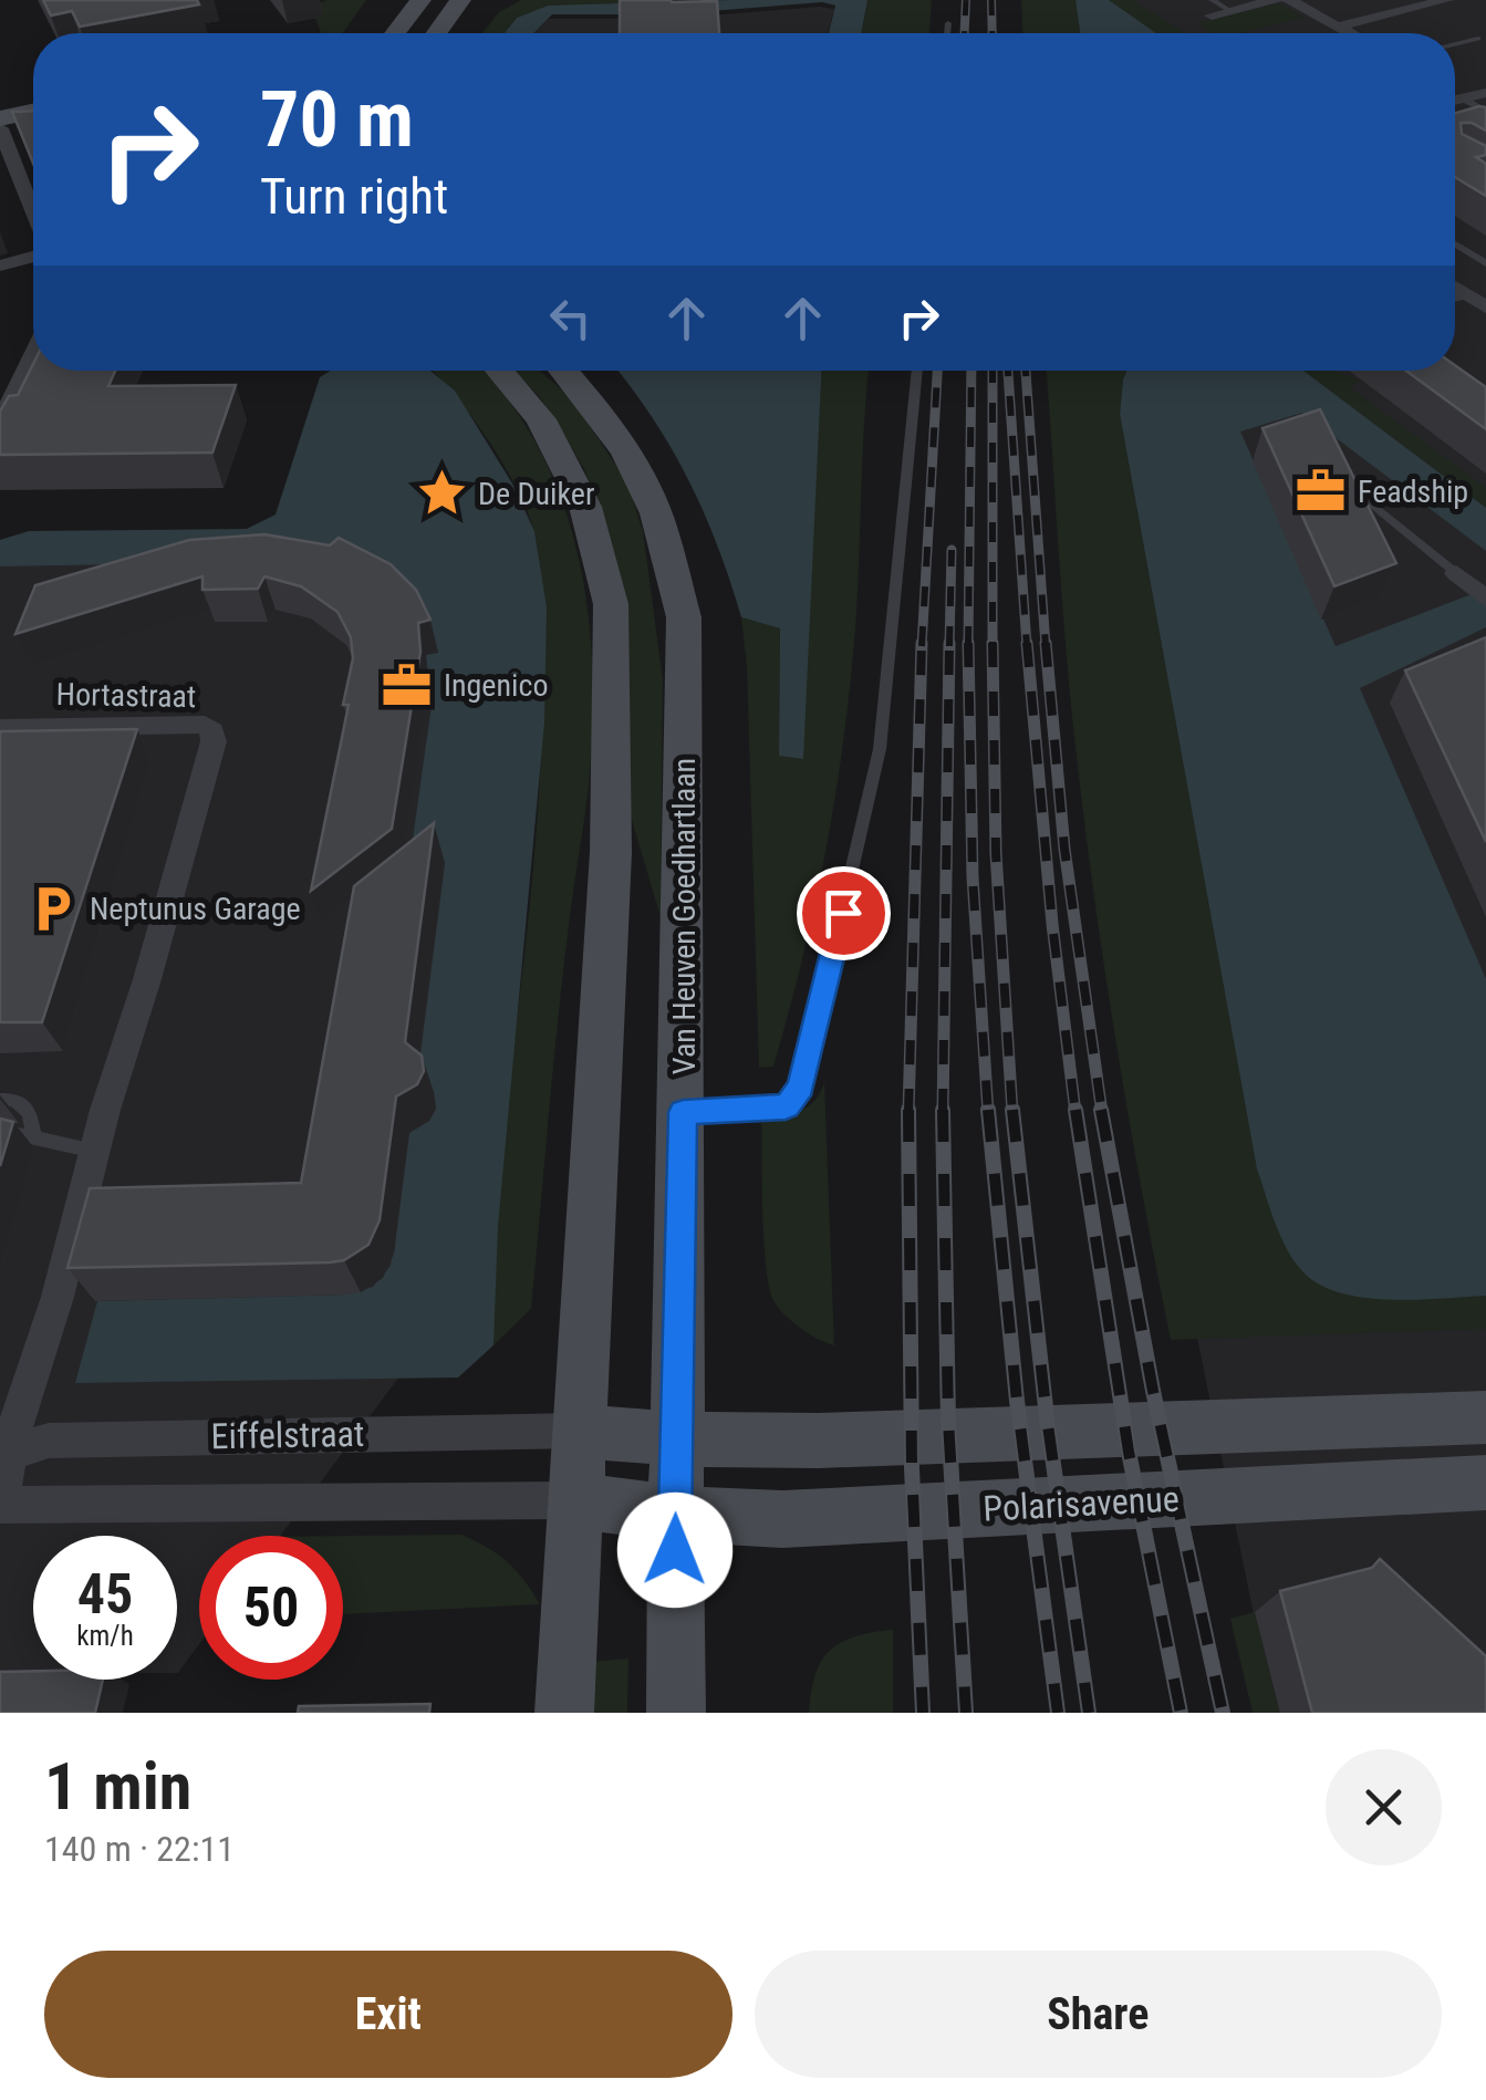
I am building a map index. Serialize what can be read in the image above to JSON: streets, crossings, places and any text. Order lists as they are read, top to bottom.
{
  "streets": {
    "main road": ["Van Heuven Goedhartlaan", "Polarisavenue"],
    "street": ["Hortastraat", "Eiffelstraat"]
  },
  "crossings": [
    ["Van Heuven Goedhartlaan", "Polarisavenue"]
  ],
  "places": {
    "office": ["Feadship", "Ingenico"],
    "place": ["De Duiker"],
    "parking": ["Neptunus Garage"]
  },
  "page": {
    "turn": ["70 m", "Turn right"],
    "speed": "45 km/h",
    "limit": "50",
    "heading": ["1 min", "140 m · 22:11"],
    "buttons": ["Exit", "Share"]
  }
}
